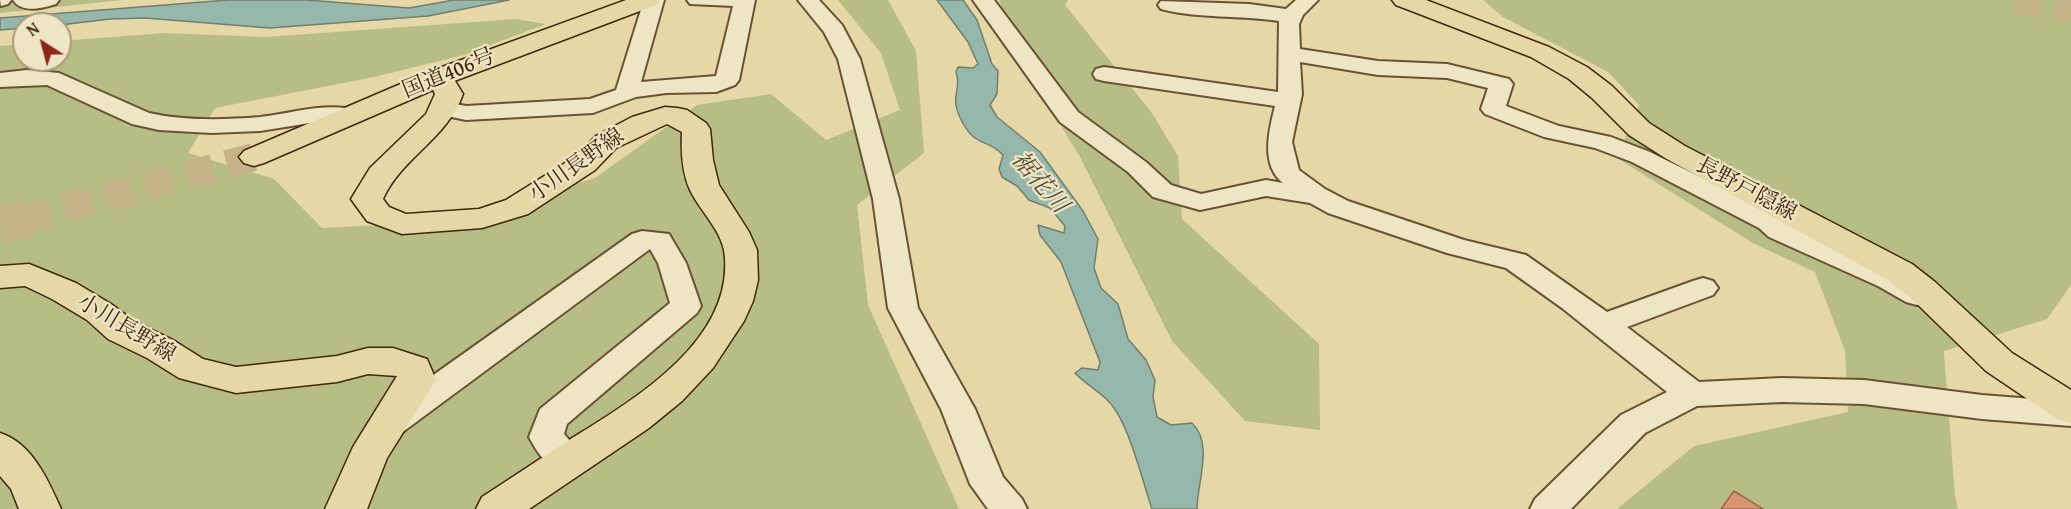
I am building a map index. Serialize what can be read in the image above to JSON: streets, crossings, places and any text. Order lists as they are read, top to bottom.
{
  "streets": {
    "main road": ["国道406号", "小川長野線", "長野戸隠線"]
  },
  "water": ["裾花川"],
  "north": "top left"
}
